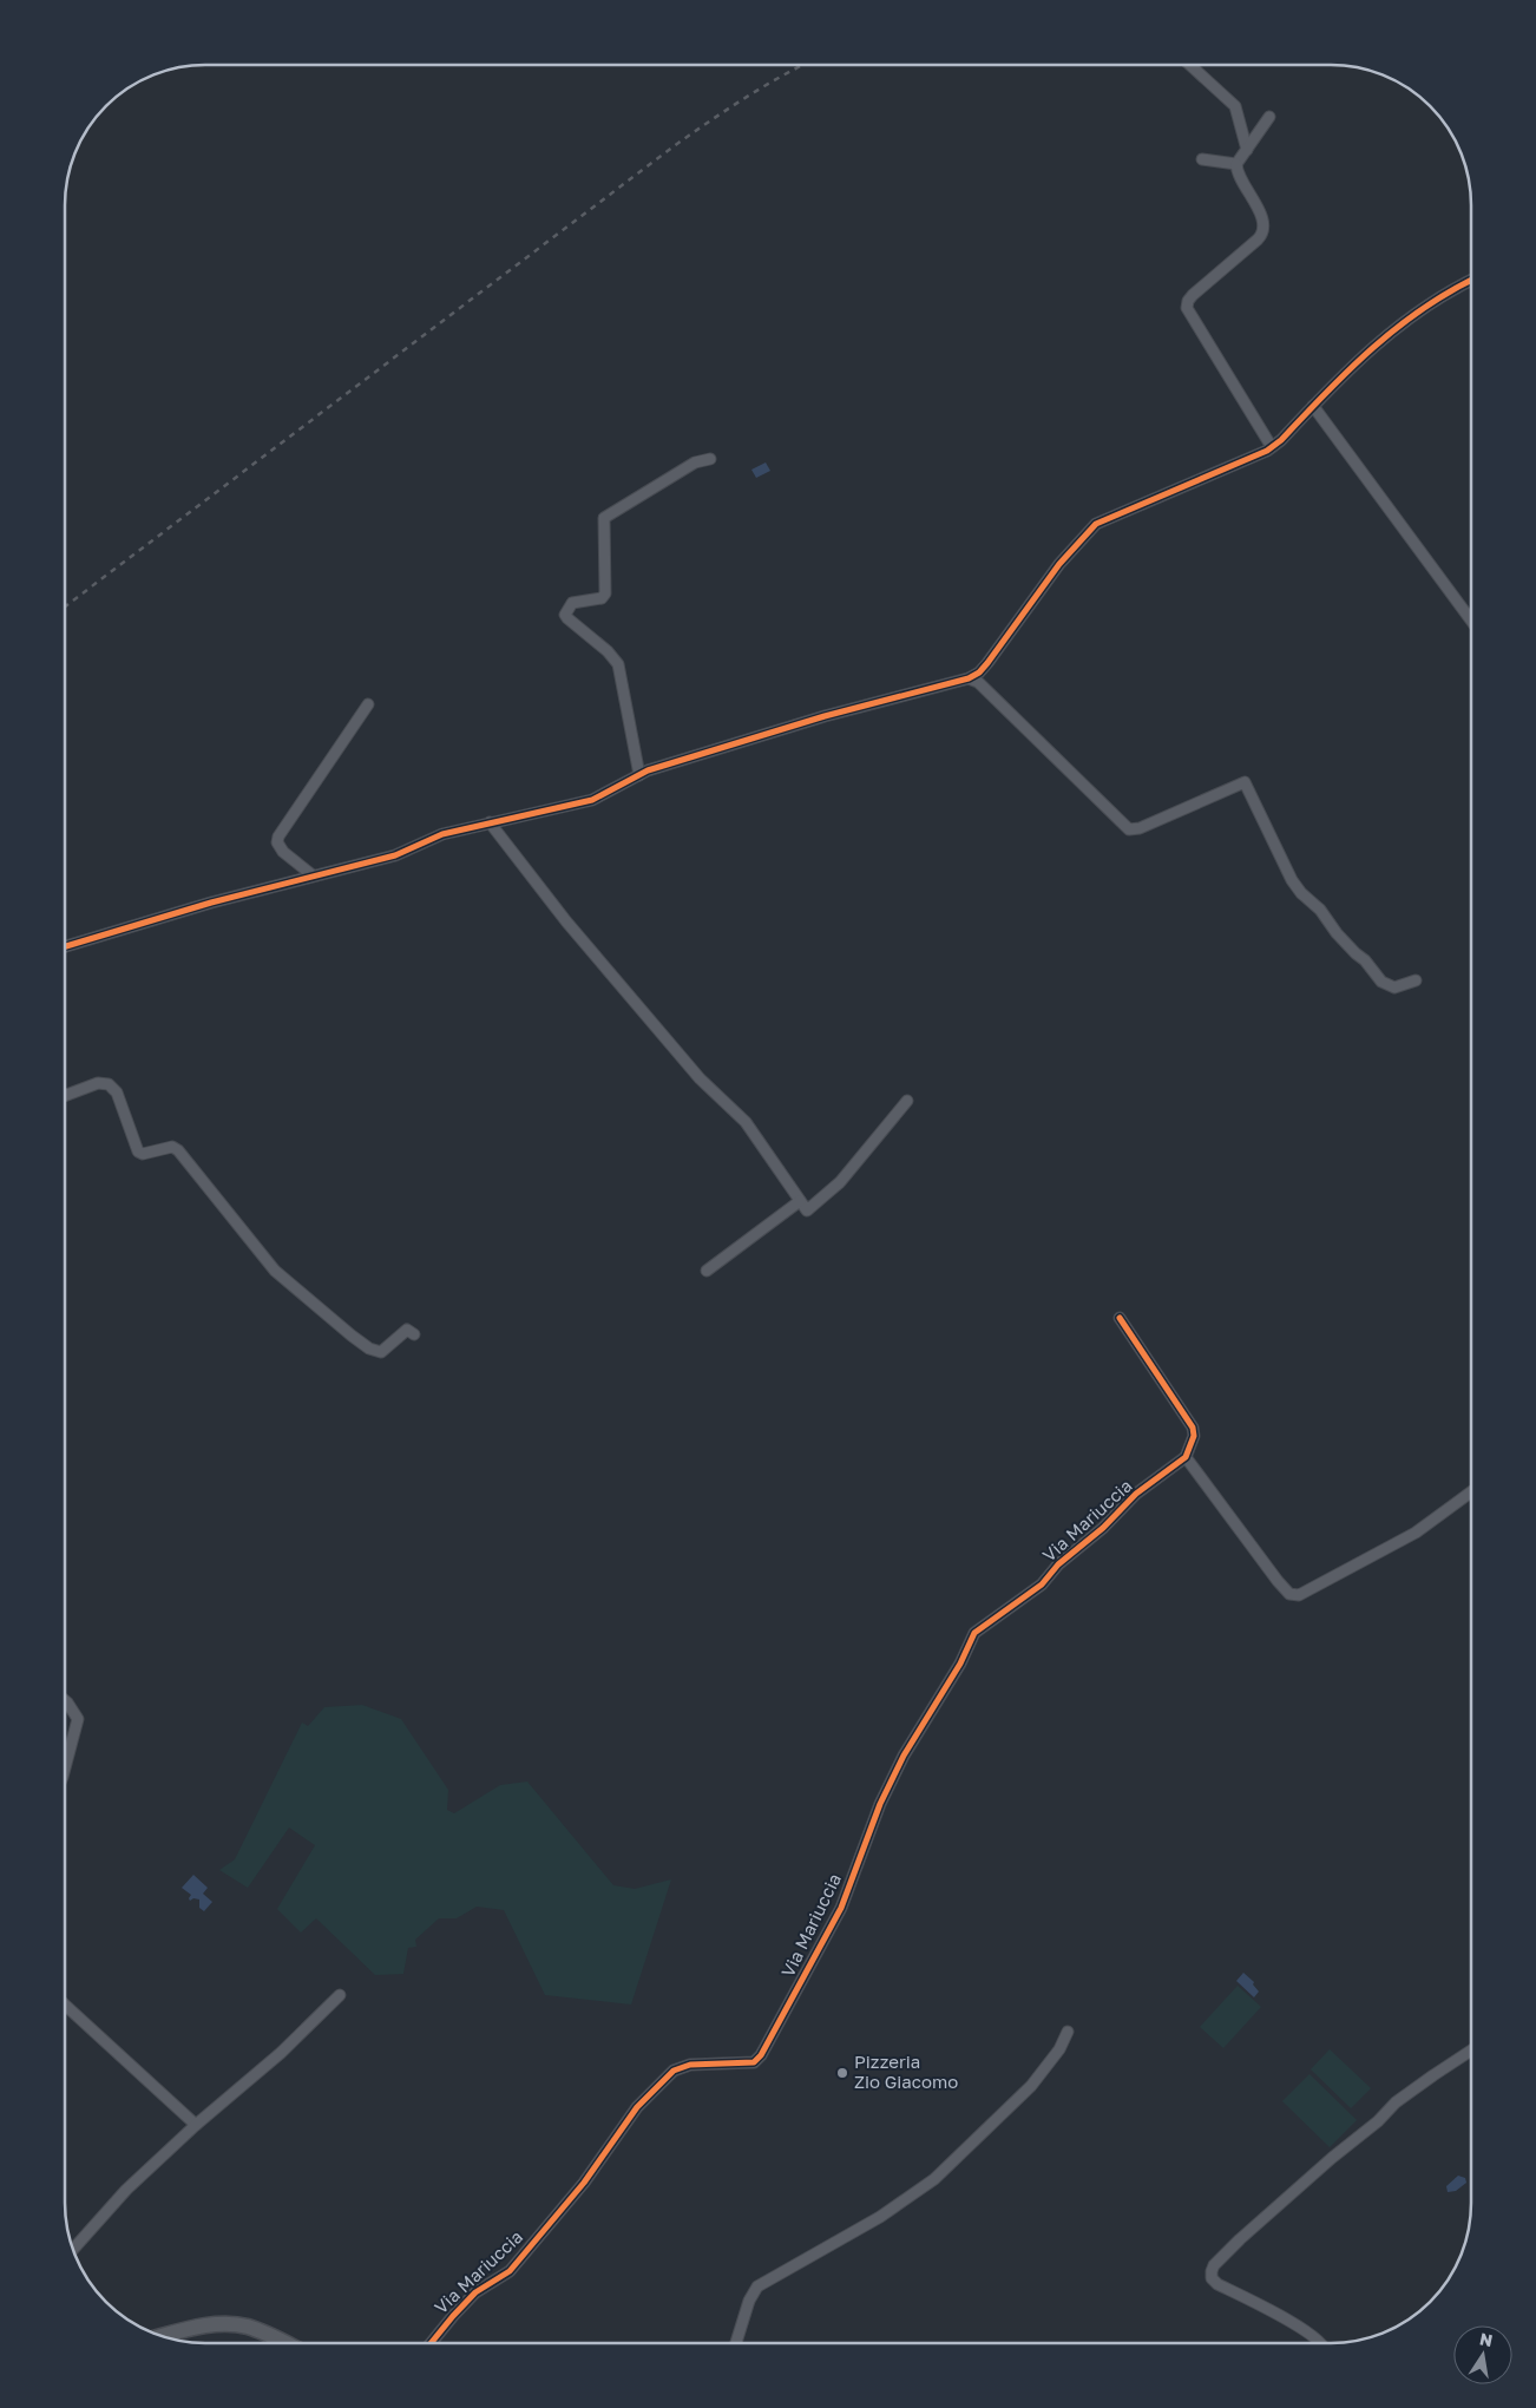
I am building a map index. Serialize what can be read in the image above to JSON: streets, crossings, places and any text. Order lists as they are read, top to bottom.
{
  "streets": {
    "street": ["Via Mariuccia"]
  },
  "places": ["Pizzeria Zio Giacomo"],
  "north": "top"
}
